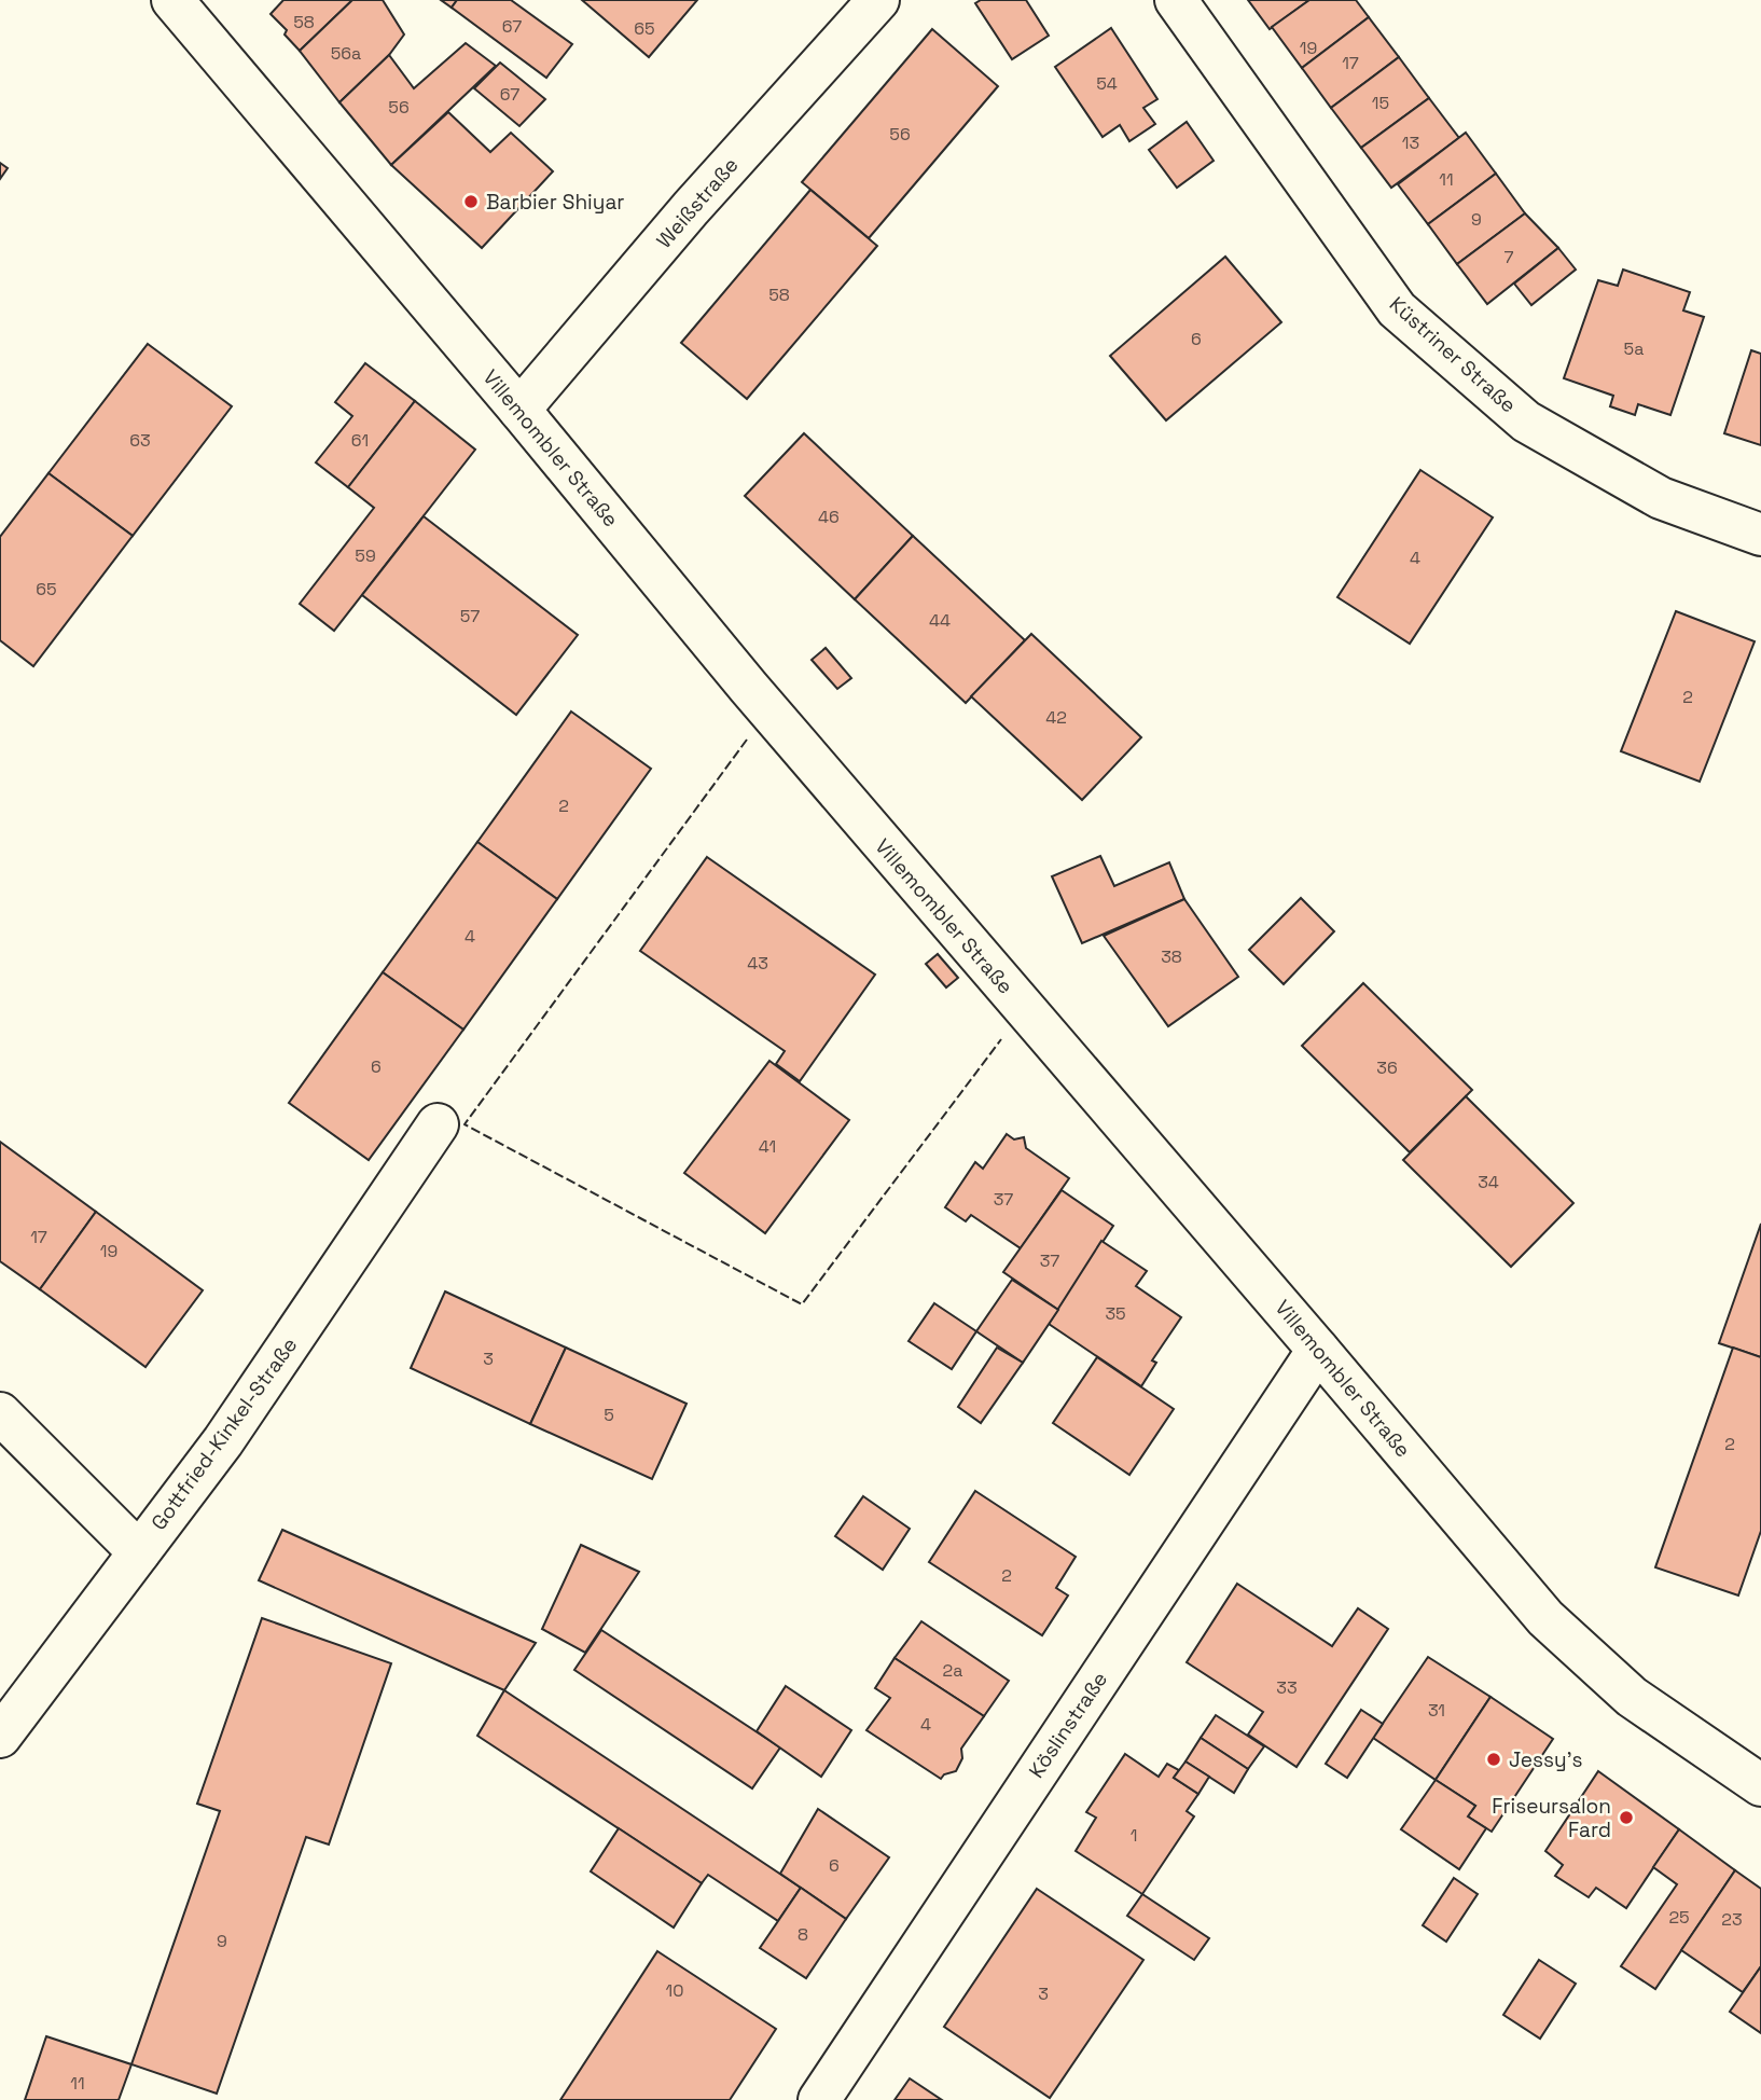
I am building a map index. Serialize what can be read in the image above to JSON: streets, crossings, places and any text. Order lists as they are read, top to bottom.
{
  "streets": {
    "street": [
      "Weißstraße",
      "Küstriner Straße",
      "Villemombler Straße",
      "Gottfried-Kinkel-Straße",
      "Köslinstraße"
    ]
  },
  "crossings": [
    ["Weißstraße", "Villemombler Straße"],
    ["Villemombler Straße", "Köslinstraße"]
  ],
  "places": ["Barbier Shiyar", "Jessy's", "Friseursalon Fard"],
  "house_numbers": [
    "58",
    "67",
    "65",
    "19",
    "56a",
    "17",
    "54",
    "67",
    "15",
    "56",
    "56",
    "13",
    "11",
    "9",
    "7",
    "58",
    "6",
    "5a",
    "63",
    "61",
    "46",
    "59",
    "4",
    "65",
    "57",
    "44",
    "2",
    "42",
    "2",
    "4",
    "38",
    "43",
    "6",
    "36",
    "41",
    "34",
    "37",
    "17",
    "19",
    "37",
    "35",
    "3",
    "5",
    "2",
    "2",
    "2a",
    "33",
    "31",
    "4",
    "1",
    "6",
    "25",
    "23",
    "8",
    "9",
    "10",
    "3",
    "11"
  ]
}
